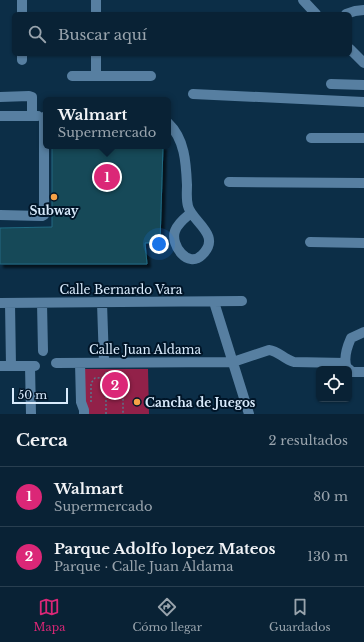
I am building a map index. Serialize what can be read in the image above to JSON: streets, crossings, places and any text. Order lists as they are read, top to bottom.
{
  "streets": {
    "street": ["Calle Bernardo Vara", "Calle Juan Aldama"]
  },
  "places": ["Subway", "Cancha de Juegos"],
  "scale_bar": "50 m",
  "page": {
    "search": "Buscar aquí",
    "popup": ["Walmart", "Supermercado"],
    "pins": ["1", "2"],
    "scale": "50 m",
    "heading": ["Cerca", "2 resultados"],
    "list": [
      {
        "mark": "1",
        "name": "Walmart",
        "note": "Supermercado",
        "value": "80 m"
      },
      {
        "mark": "2",
        "name": "Parque Adolfo lopez Mateos",
        "note": "Parque · Calle Juan Aldama",
        "value": "130 m"
      }
    ],
    "nav": ["Mapa", "Cómo llegar", "Guardados"]
  }
}
